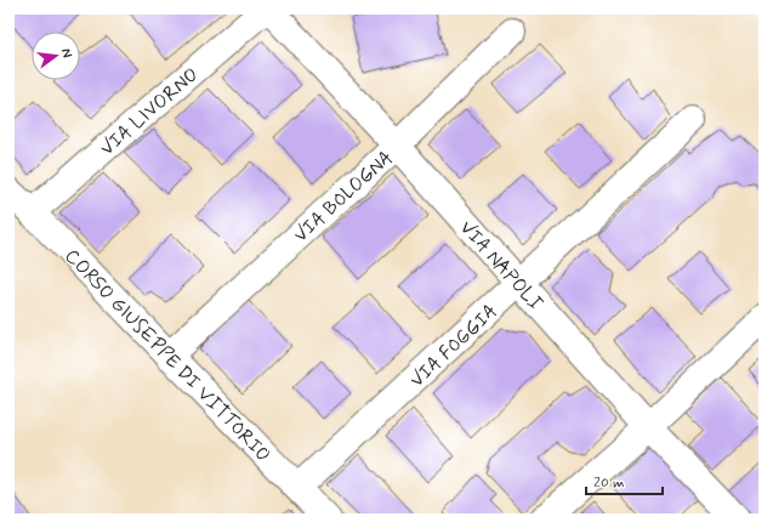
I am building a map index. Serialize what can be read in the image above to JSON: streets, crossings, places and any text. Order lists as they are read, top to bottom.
{
  "streets": {
    "street": [
      "VIA LIVORNO",
      "VIA BOLOGNA",
      "VIA NAPOLI",
      "VIA FOGGIA",
      "CORSO GIUSEPPE DI VITTORIO"
    ]
  },
  "crossings": [
    ["VIA LIVORNO", "VIA NAPOLI"],
    ["VIA LIVORNO", "CORSO GIUSEPPE DI VITTORIO"],
    ["VIA BOLOGNA", "VIA NAPOLI"],
    ["VIA BOLOGNA", "CORSO GIUSEPPE DI VITTORIO"],
    ["VIA NAPOLI", "VIA FOGGIA"],
    ["VIA FOGGIA", "CORSO GIUSEPPE DI VITTORIO"]
  ],
  "scale_bar": "20 m",
  "north": "right"
}
